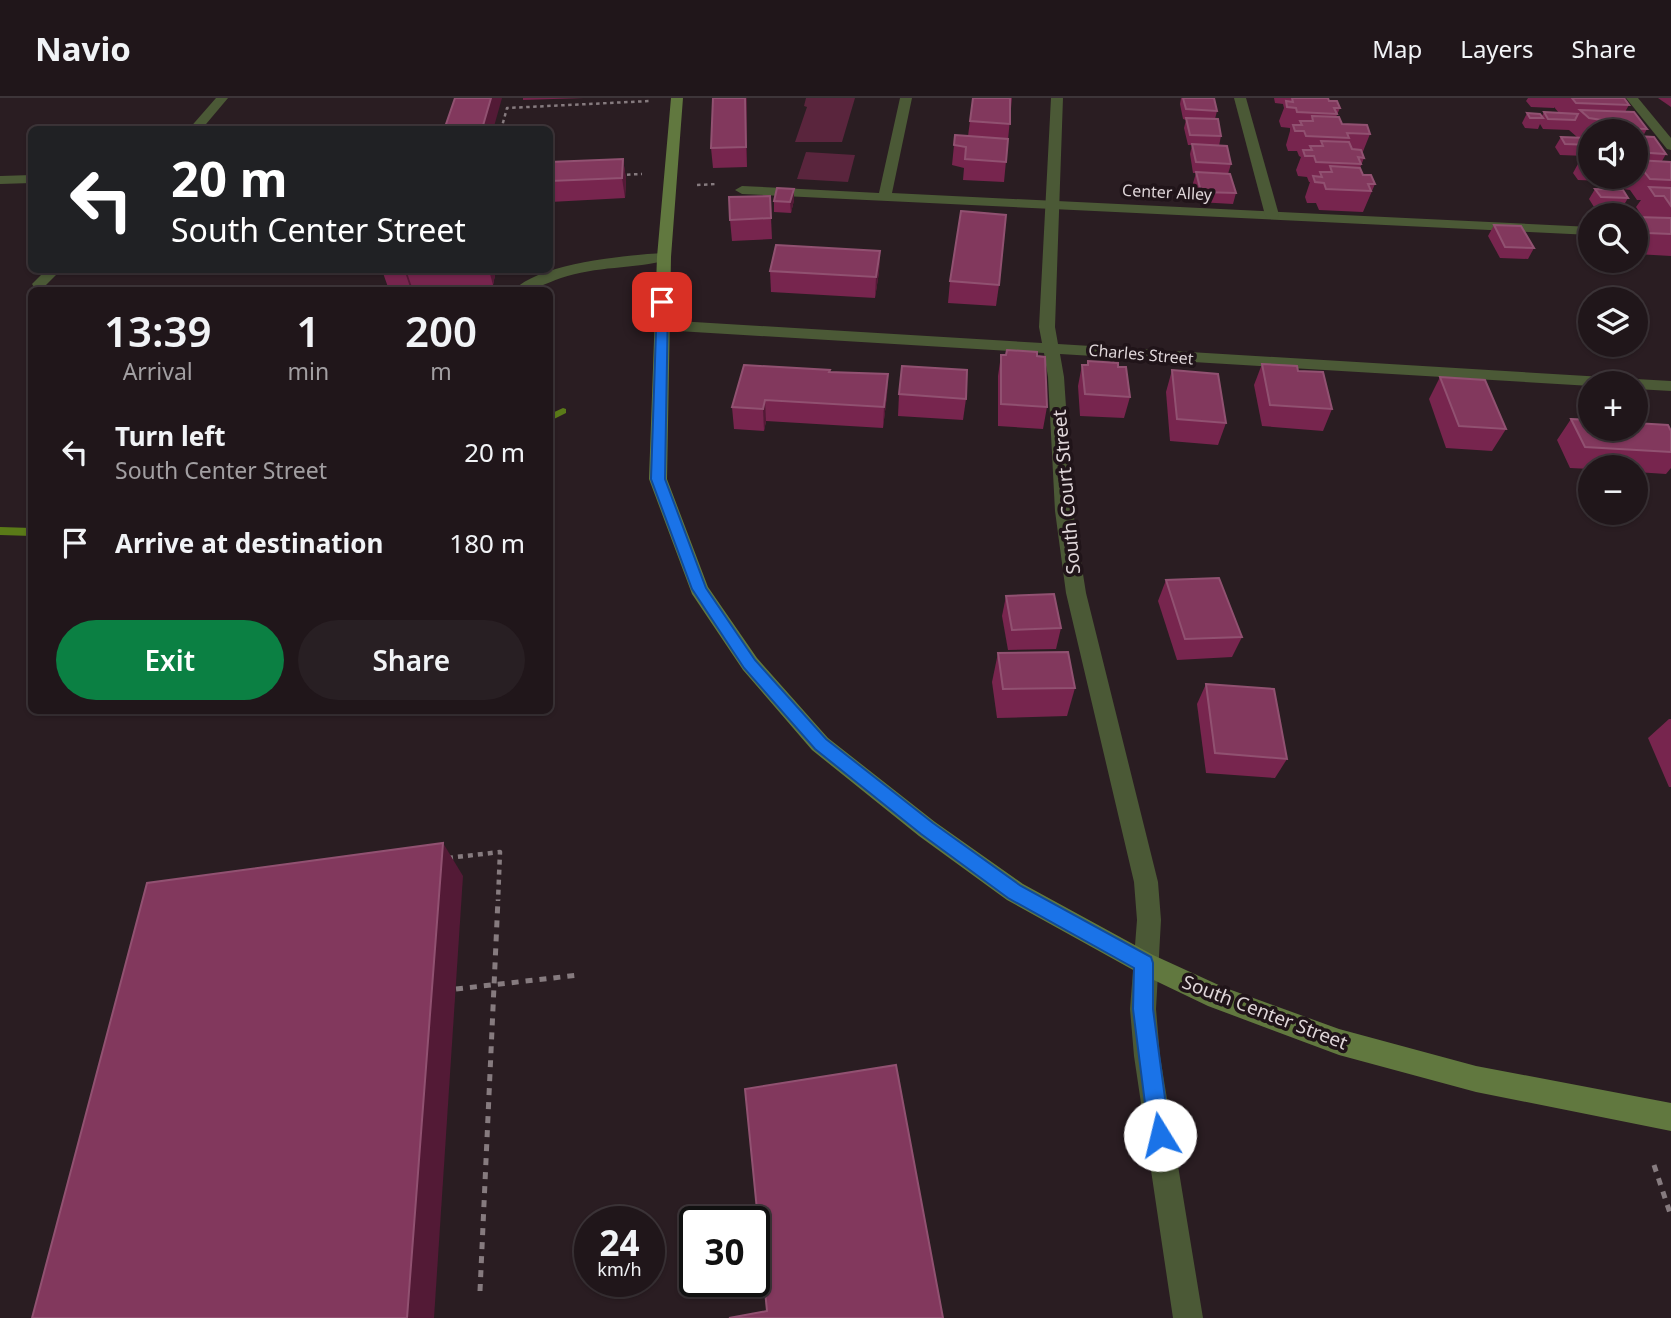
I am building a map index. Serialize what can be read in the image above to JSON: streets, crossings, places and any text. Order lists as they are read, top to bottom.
{
  "streets": {
    "street": [
      "Center Alley",
      "Charles Street",
      "South Court Street",
      "South Center Street"
    ]
  },
  "crossings": [
    ["Center Alley", "South Court Street"],
    ["Charles Street", "South Court Street"],
    ["Charles Street", "South Center Street"],
    ["South Court Street", "South Center Street"]
  ],
  "page": {
    "header": "Navio",
    "nav": ["Map", "Layers", "Share"],
    "map_buttons": ["+", "−"],
    "turn": ["20 m", "South Center Street"],
    "eta": [
      "13:39",
      "Arrival",
      "1",
      "min",
      "200",
      "m"
    ],
    "list": [
      {
        "name": "Turn left",
        "note": "South Center Street",
        "value": "20 m"
      },
      {
        "name": "Arrive at destination",
        "value": "180 m"
      }
    ],
    "buttons": ["Exit", "Share"],
    "speed": "24 km/h",
    "limit": "30"
  }
}
